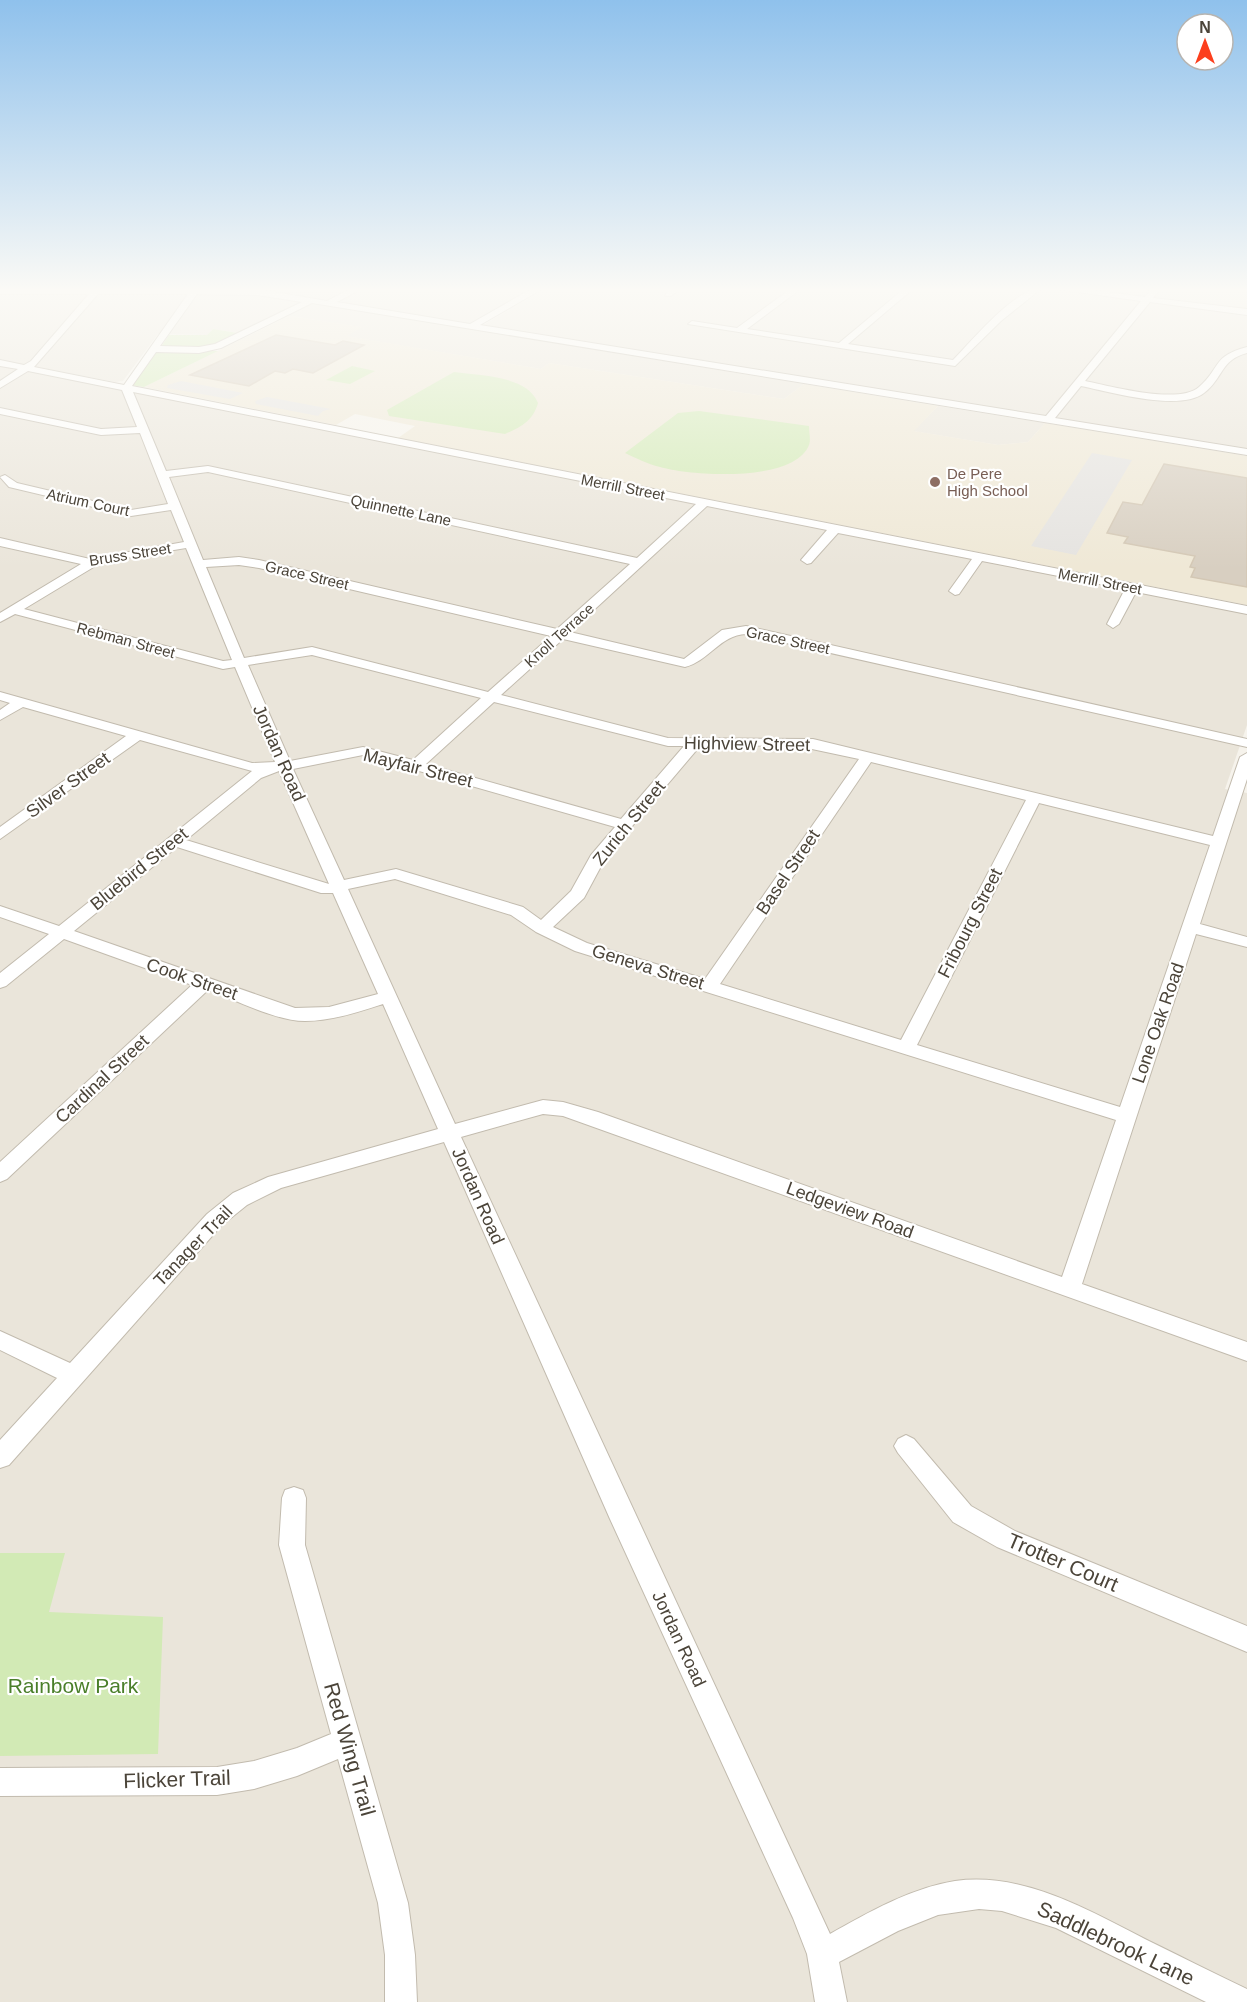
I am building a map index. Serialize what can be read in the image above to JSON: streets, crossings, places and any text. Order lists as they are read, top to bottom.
{
  "streets": {
    "street": [
      "Merrill Street",
      "Atrium Court",
      "Quinnette Lane",
      "Bruss Street",
      "Grace Street",
      "Knoll Terrace",
      "Rebman Street",
      "Highview Street",
      "Jordan Road",
      "Mayfair Street",
      "Silver Street",
      "Zurich Street",
      "Bluebird Street",
      "Basel Street",
      "Fribourg Street",
      "Geneva Street",
      "Cook Street",
      "Lone Oak Road",
      "Cardinal Street",
      "Ledgeview Road",
      "Tanager Trail",
      "Trotter Court",
      "Red Wing Trail",
      "Flicker Trail",
      "Saddlebrook Lane"
    ]
  },
  "crossings": [
    ["Merrill Street", "Knoll Terrace"],
    ["Merrill Street", "Jordan Road"],
    ["Atrium Court", "Jordan Road"],
    ["Quinnette Lane", "Knoll Terrace"],
    ["Quinnette Lane", "Jordan Road"],
    ["Bruss Street", "Jordan Road"],
    ["Grace Street", "Knoll Terrace"],
    ["Grace Street", "Jordan Road"],
    ["Knoll Terrace", "Highview Street"],
    ["Knoll Terrace", "Mayfair Street"],
    ["Rebman Street", "Highview Street"],
    ["Rebman Street", "Jordan Road"],
    ["Highview Street", "Jordan Road"],
    ["Highview Street", "Zurich Street"],
    ["Highview Street", "Basel Street"],
    ["Highview Street", "Fribourg Street"],
    ["Highview Street", "Lone Oak Road"],
    ["Jordan Road", "Mayfair Street"],
    ["Jordan Road", "Bluebird Street"],
    ["Jordan Road", "Geneva Street"],
    ["Jordan Road", "Cook Street"],
    ["Jordan Road", "Ledgeview Road"],
    ["Jordan Road", "Tanager Trail"],
    ["Jordan Road", "Saddlebrook Lane"],
    ["Mayfair Street", "Silver Street"],
    ["Mayfair Street", "Zurich Street"],
    ["Mayfair Street", "Bluebird Street"],
    ["Zurich Street", "Geneva Street"],
    ["Bluebird Street", "Geneva Street"],
    ["Bluebird Street", "Cook Street"],
    ["Basel Street", "Geneva Street"],
    ["Fribourg Street", "Geneva Street"],
    ["Geneva Street", "Lone Oak Road"],
    ["Cook Street", "Cardinal Street"],
    ["Lone Oak Road", "Ledgeview Road"],
    ["Ledgeview Road", "Tanager Trail"],
    ["Red Wing Trail", "Flicker Trail"]
  ],
  "parks": ["Rainbow Park"],
  "places": ["De Pere High School"],
  "north": "top"
}
